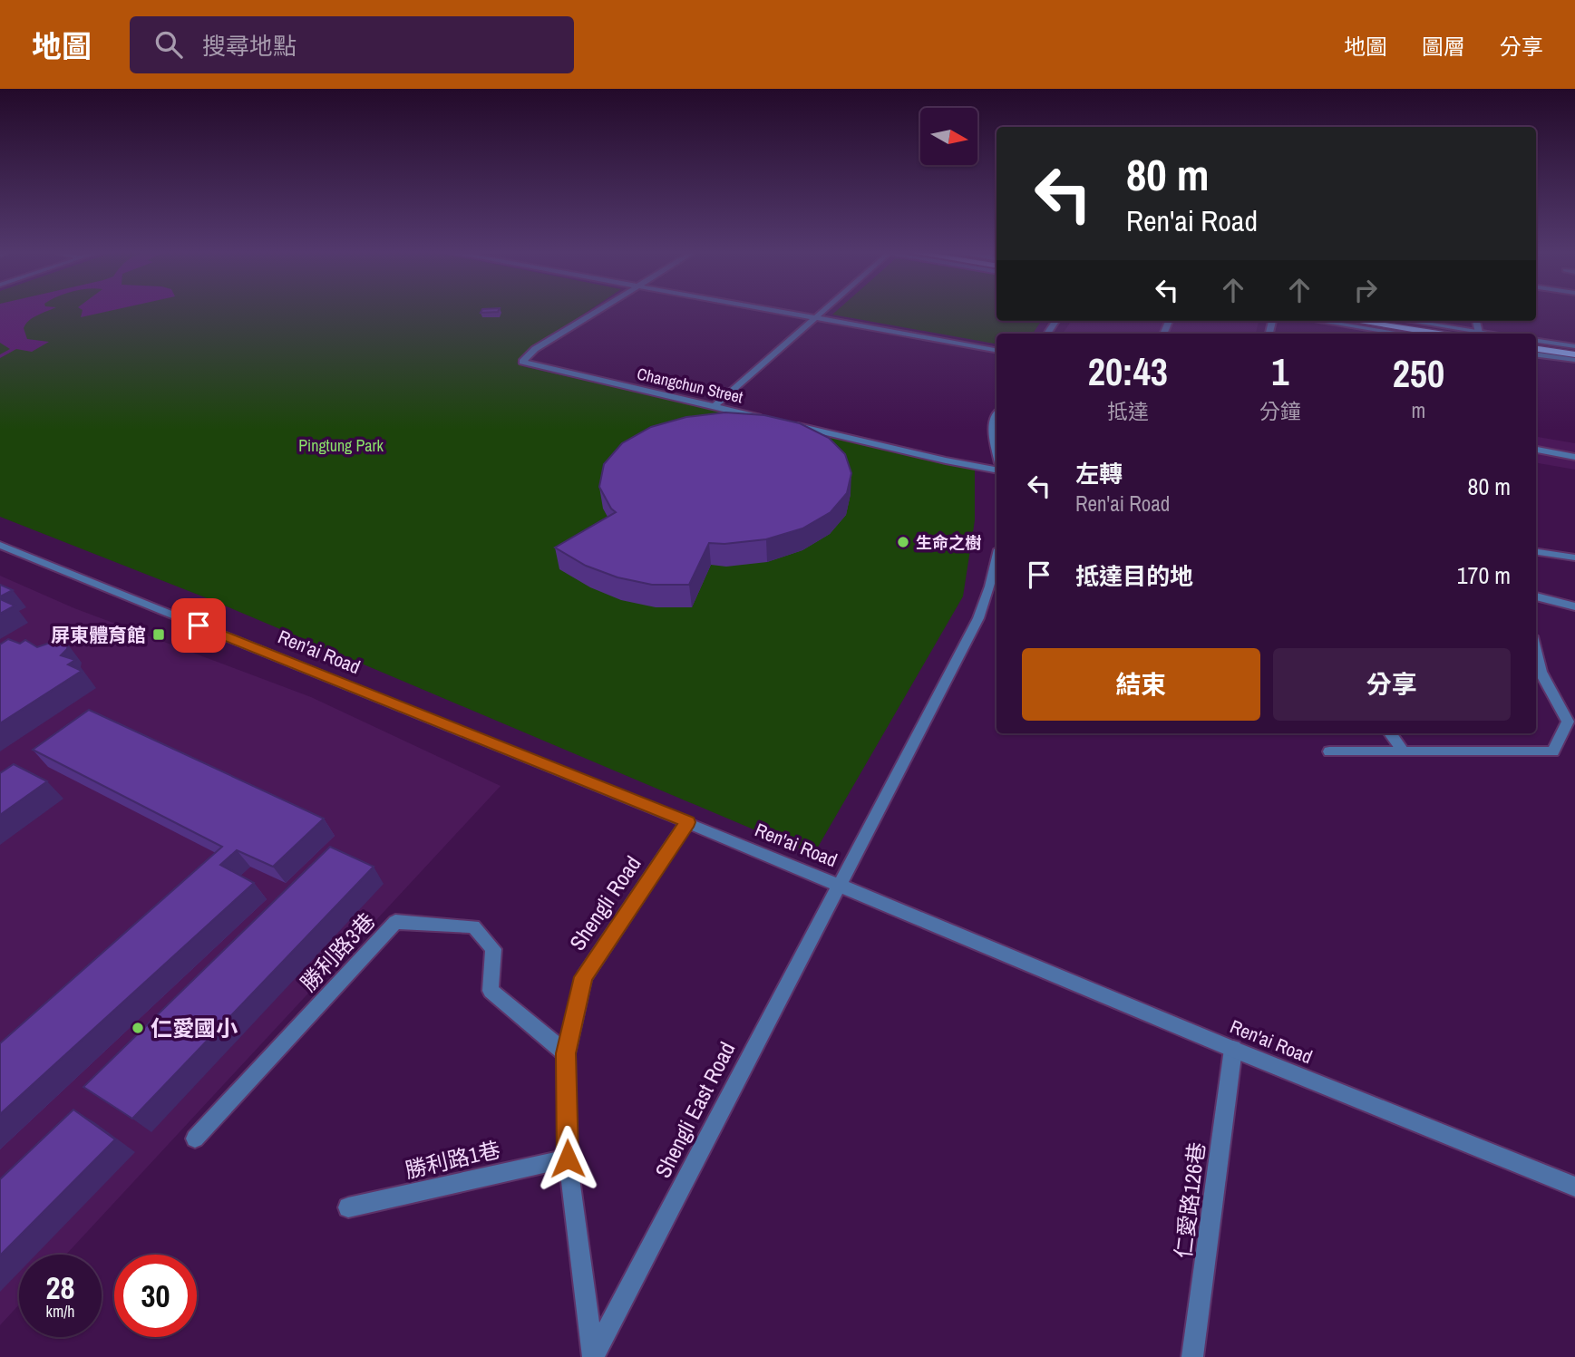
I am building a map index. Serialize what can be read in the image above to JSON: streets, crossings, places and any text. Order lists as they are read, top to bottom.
{
  "streets": {
    "street": [
      "Changchun Street",
      "Ren'ai Road",
      "Shengli Road",
      "勝利路3巷",
      "Shengli East Road",
      "勝利路1巷",
      "仁愛路126巷"
    ]
  },
  "crossings": [
    ["Ren'ai Road", "Shengli Road"],
    ["Ren'ai Road", "Shengli East Road"],
    ["Ren'ai Road", "仁愛路126巷"],
    ["Shengli Road", "勝利路3巷"],
    ["Shengli Road", "Shengli East Road"],
    ["Shengli Road", "勝利路1巷"]
  ],
  "parks": ["Pingtung Park"],
  "places": {
    "other": ["生命之樹", "仁愛國小"],
    "transit": ["屏東體育館"]
  },
  "north": "right",
  "page": {
    "header": "地圖",
    "search": "搜尋地點",
    "nav": ["地圖", "圖層", "分享"],
    "turn": ["80 m", "Ren'ai Road"],
    "eta": [
      "20:43",
      "抵達",
      "1",
      "分鐘",
      "250",
      "m"
    ],
    "list": [
      {
        "name": "左轉",
        "note": "Ren'ai Road",
        "value": "80 m"
      },
      {
        "name": "抵達目的地",
        "value": "170 m"
      }
    ],
    "buttons": ["結束", "分享"],
    "speed": "28 km/h",
    "limit": "30"
  }
}
